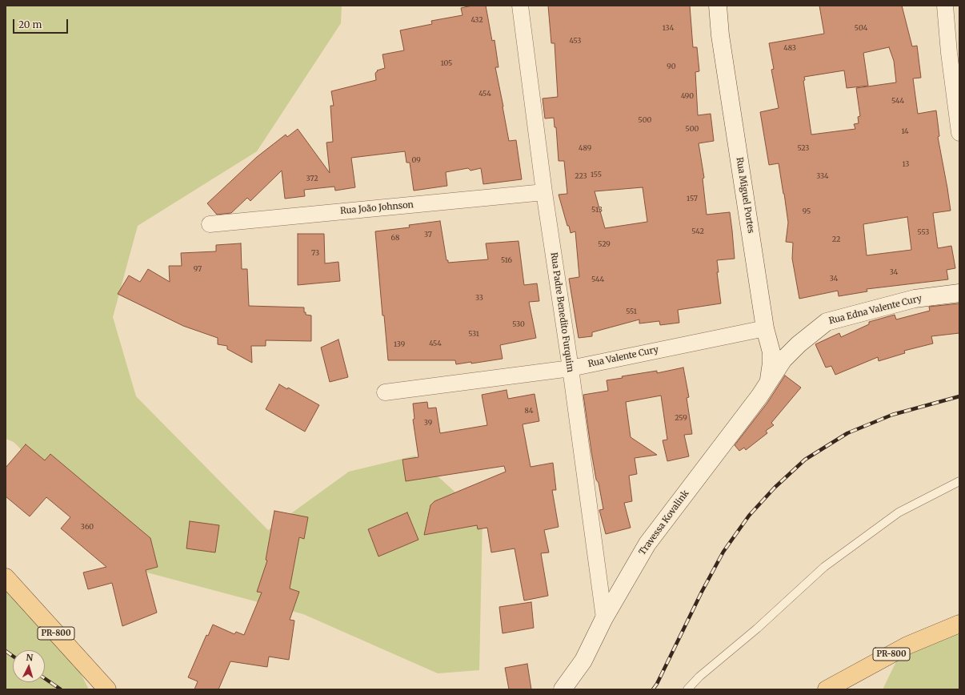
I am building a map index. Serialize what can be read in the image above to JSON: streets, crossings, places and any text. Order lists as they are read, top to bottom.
{
  "streets": {
    "main road": ["PR-800"],
    "street": [
      "Rua Miguel Portes",
      "Rua João Johnson",
      "Rua Edna Valente Cury",
      "Rua Padre Benedito Furquim",
      "Rua Valente Cury",
      "Travessa Kovalink"
    ]
  },
  "crossings": [
    ["Rua Miguel Portes", "Rua Edna Valente Cury"],
    ["Rua Miguel Portes", "Rua Valente Cury"],
    ["Rua Miguel Portes", "Travessa Kovalink"],
    ["Rua João Johnson", "Rua Padre Benedito Furquim"],
    ["Rua Edna Valente Cury", "Travessa Kovalink"],
    ["Rua Padre Benedito Furquim", "Rua Valente Cury"],
    ["Rua Padre Benedito Furquim", "Travessa Kovalink"]
  ],
  "house_numbers": [
    "432",
    "134",
    "504",
    "453",
    "483",
    "105",
    "90",
    "454",
    "490",
    "544",
    "500",
    "500",
    "14",
    "489",
    "523",
    "09",
    "13",
    "155",
    "223",
    "334",
    "372",
    "157",
    "513",
    "95",
    "542",
    "553",
    "37",
    "68",
    "22",
    "529",
    "73",
    "516",
    "97",
    "34",
    "34",
    "544",
    "33",
    "551",
    "530",
    "531",
    "454",
    "139",
    "84",
    "259",
    "39",
    "360"
  ],
  "scale_bar": "20 m",
  "north": "top"
}
